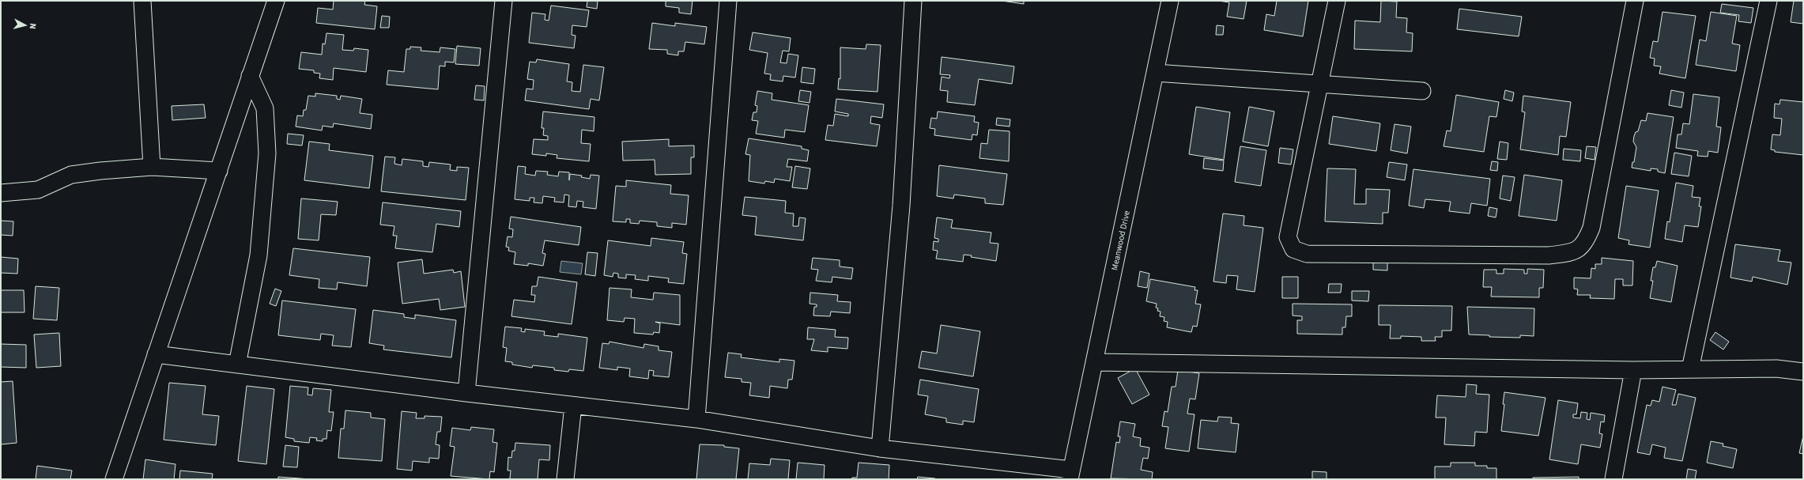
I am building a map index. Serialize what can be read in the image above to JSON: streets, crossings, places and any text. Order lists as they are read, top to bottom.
{
  "streets": {
    "street": ["Meanwood Drive"]
  },
  "north": "right"
}
